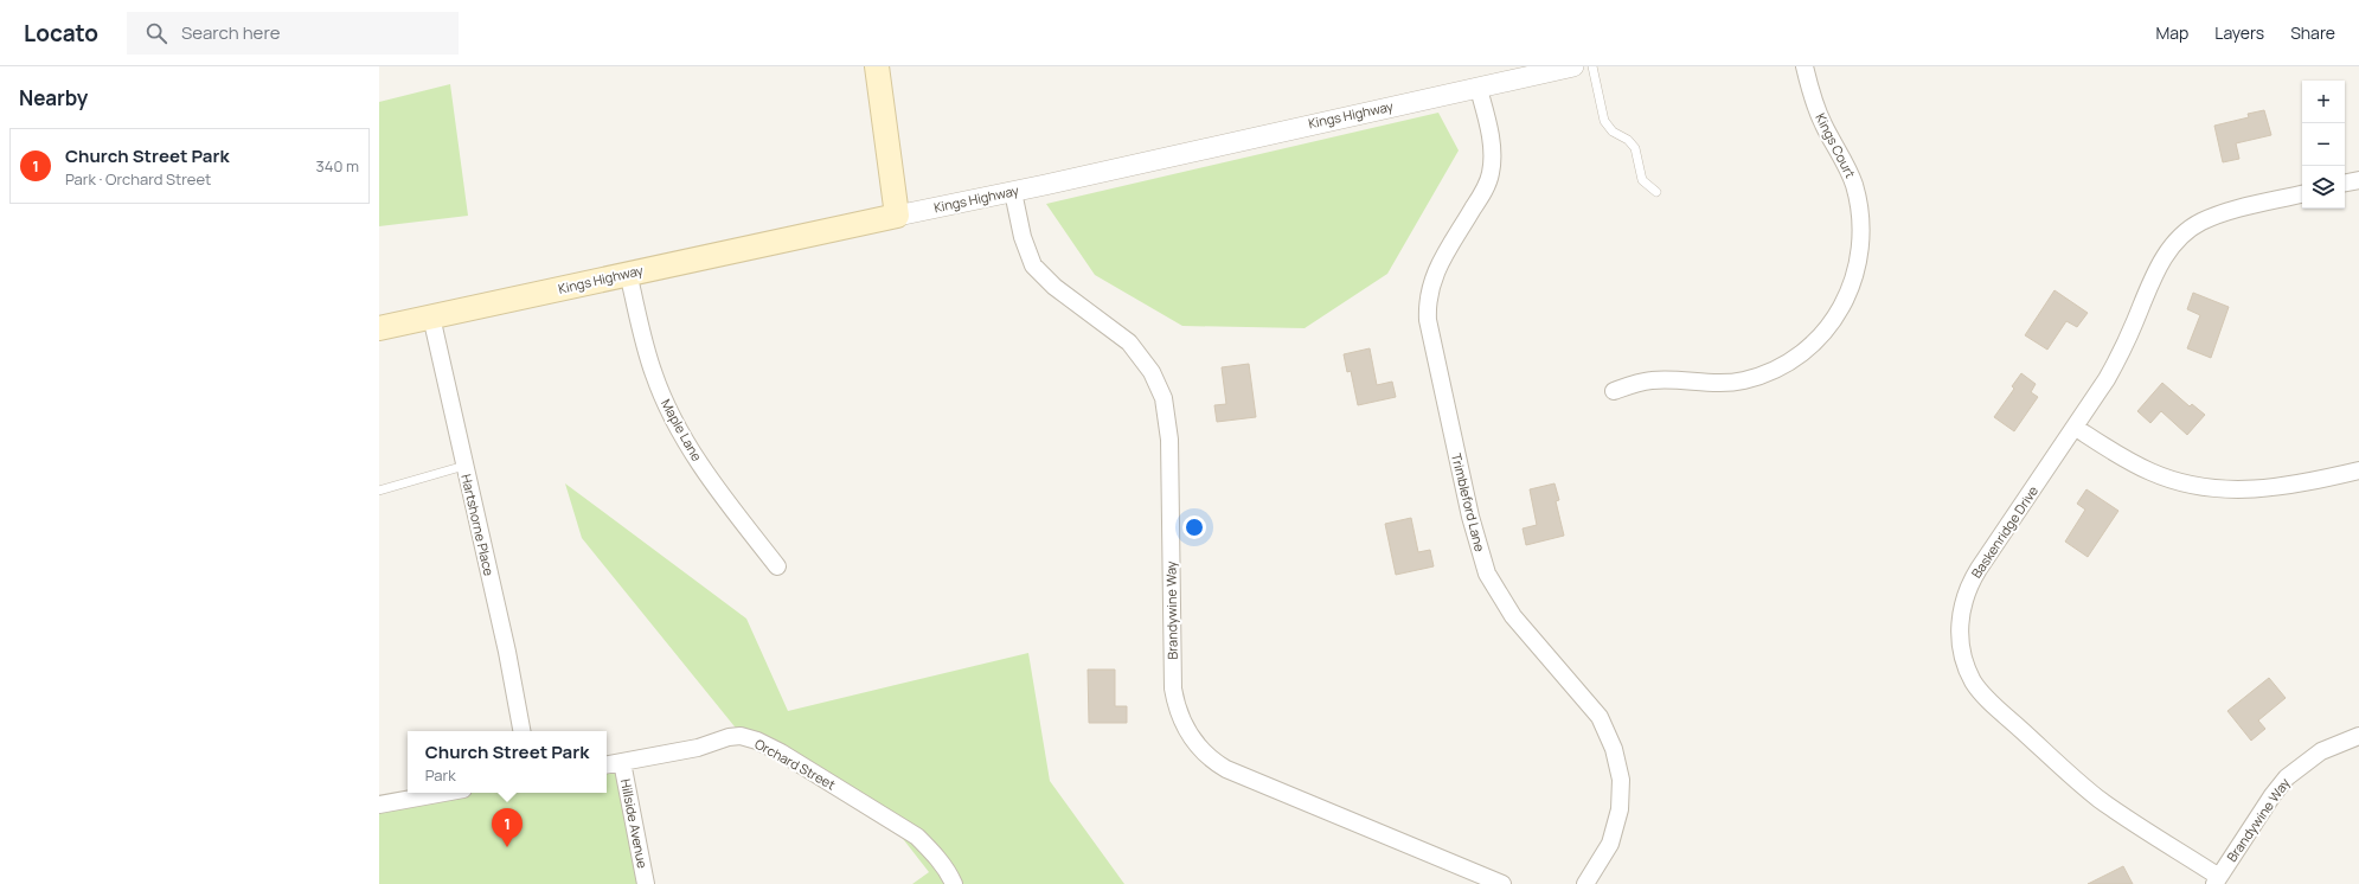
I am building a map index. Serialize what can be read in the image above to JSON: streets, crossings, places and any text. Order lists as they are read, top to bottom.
{
  "streets": {
    "main road": ["Kings Highway"],
    "street": [
      "Kings Court",
      "Maple Lane",
      "Trimbleford Lane",
      "Hartshorne Place",
      "Baskenridge Drive",
      "Brandywine Way",
      "Orchard Street",
      "Hillside Avenue"
    ]
  },
  "crossings": [
    ["Kings Highway", "Maple Lane"],
    ["Kings Highway", "Trimbleford Lane"],
    ["Kings Highway", "Hartshorne Place"],
    ["Kings Highway", "Brandywine Way"],
    ["Baskenridge Drive", "Brandywine Way"],
    ["Orchard Street", "Hillside Avenue"]
  ],
  "page": {
    "header": "Locato",
    "search": "Search here",
    "nav": ["Map", "Layers", "Share"],
    "heading": "Nearby",
    "map_buttons": ["+", "−"],
    "list": [
      {
        "mark": "1",
        "name": "Church Street Park",
        "note": "Park · Orchard Street",
        "value": "340 m"
      }
    ],
    "popup": ["Church Street Park", "Park"],
    "pins": "1"
  }
}
